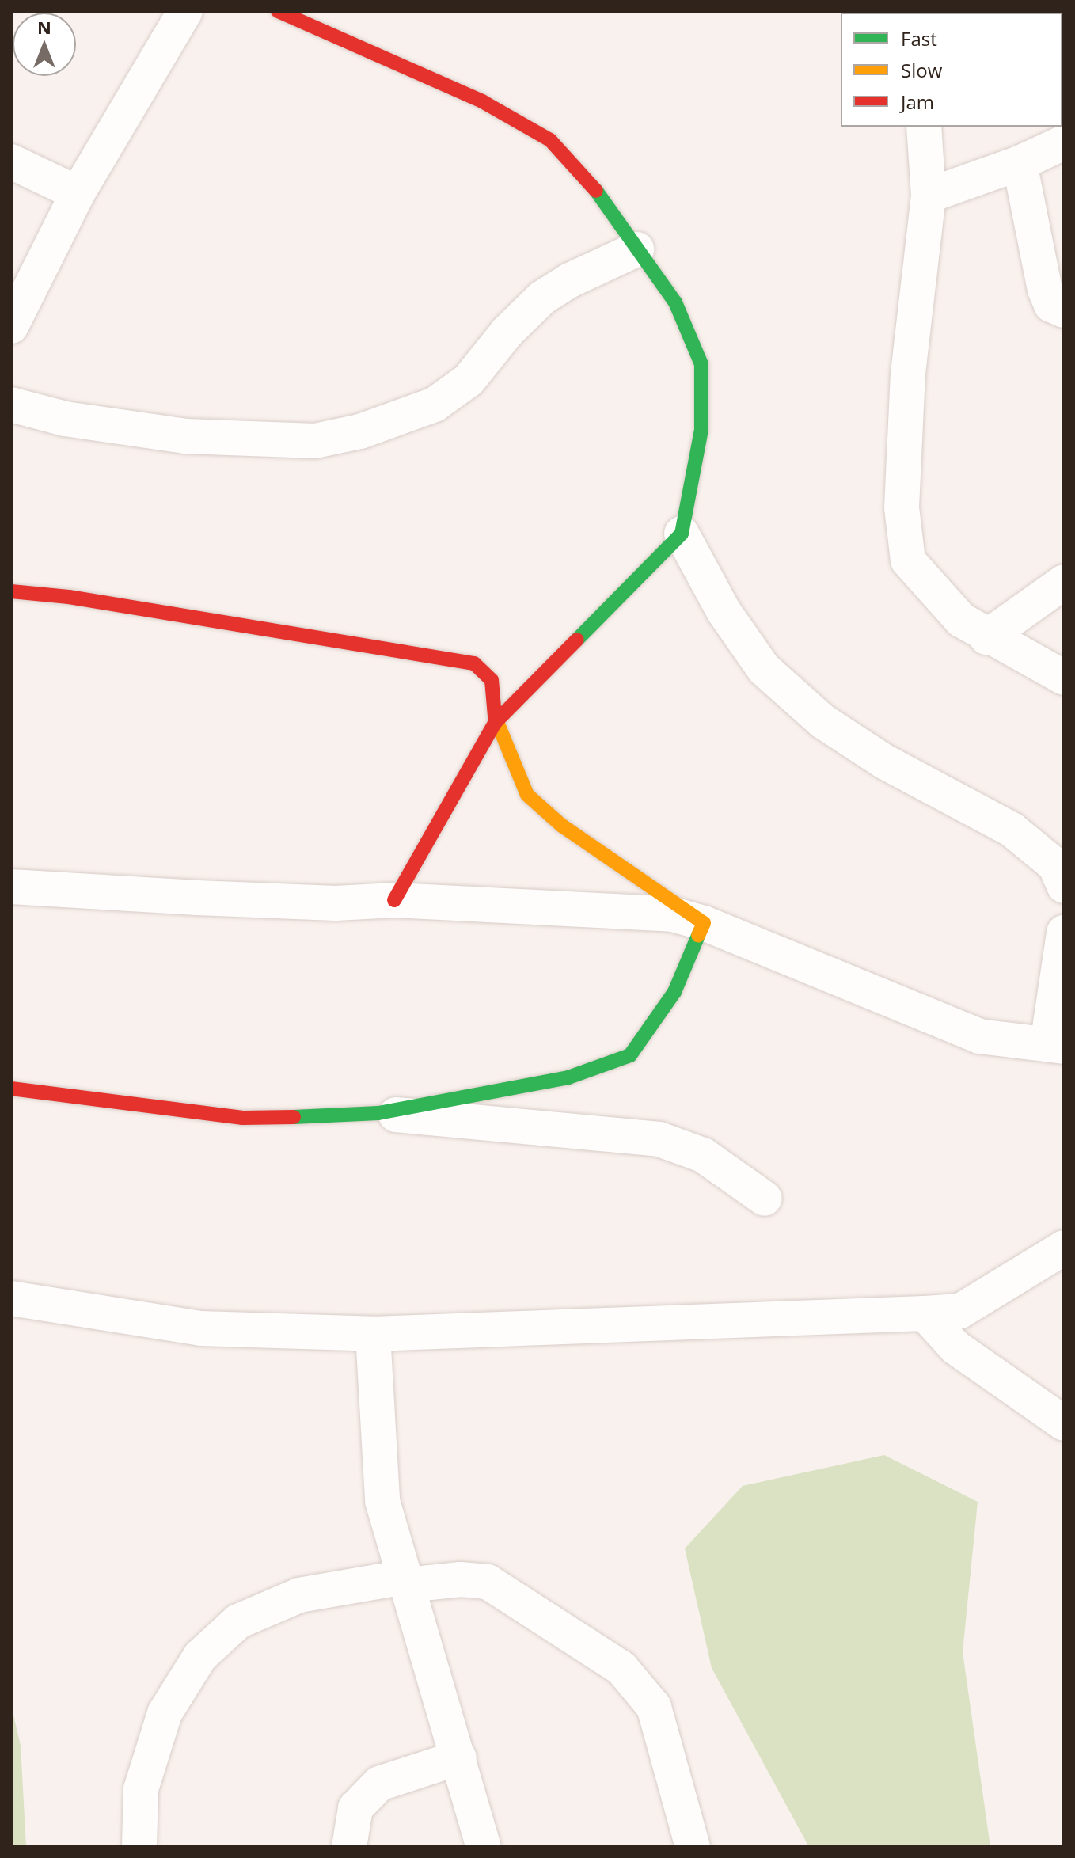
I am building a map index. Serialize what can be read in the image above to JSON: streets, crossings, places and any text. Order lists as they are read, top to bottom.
{
  "legend": ["Fast", "Slow", "Jam"],
  "north": "top"
}
